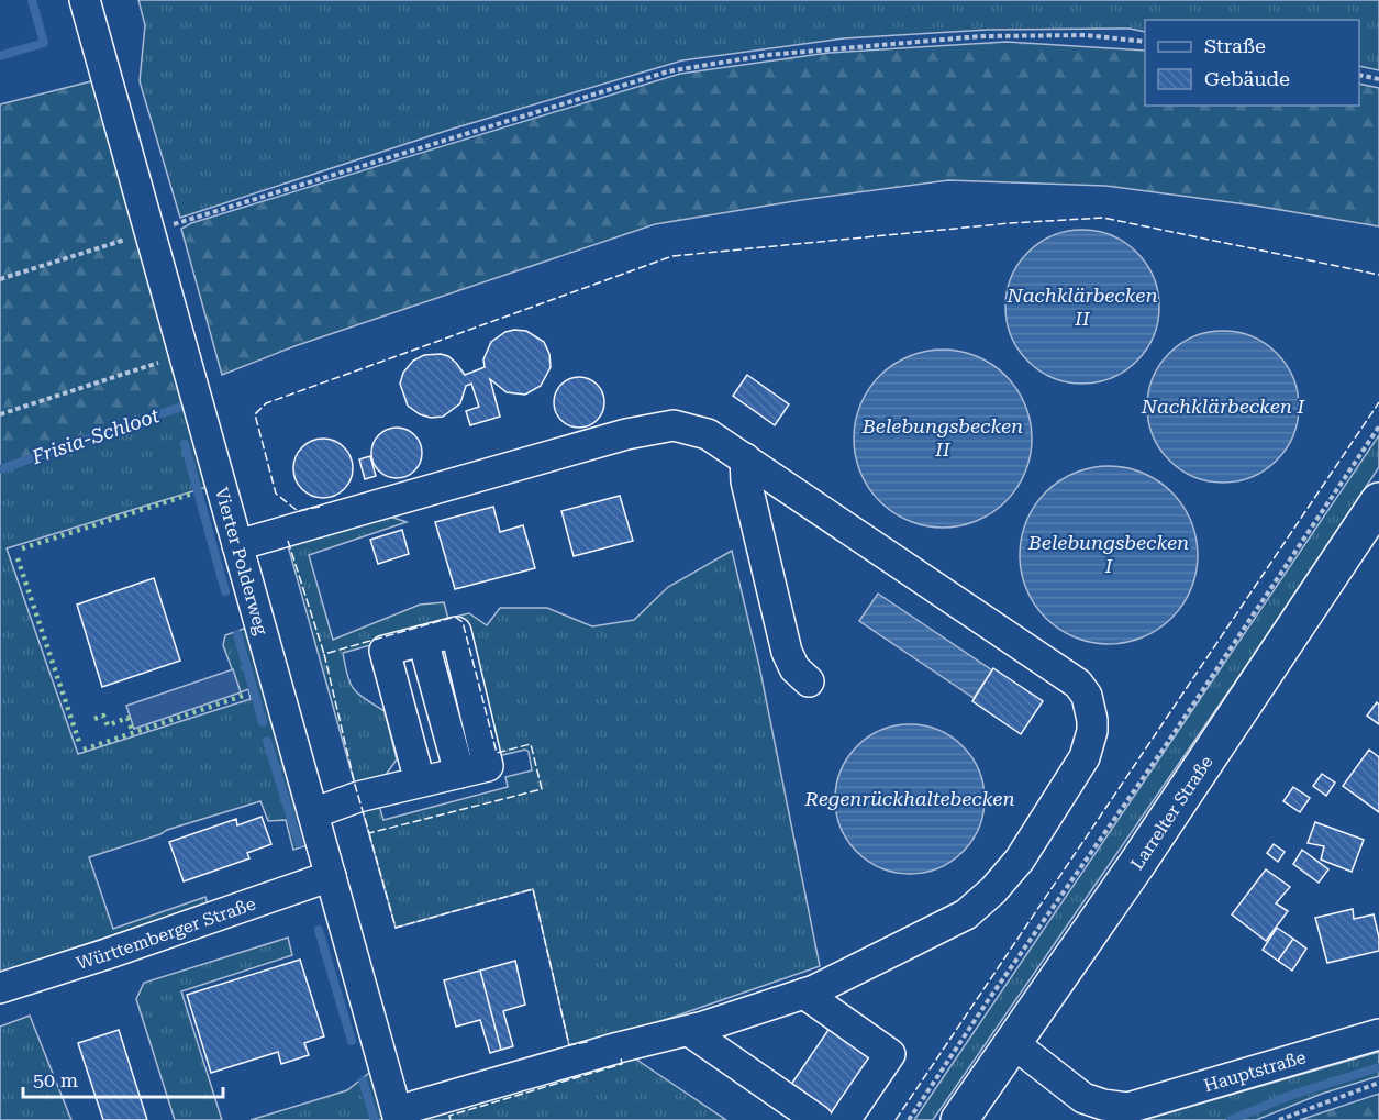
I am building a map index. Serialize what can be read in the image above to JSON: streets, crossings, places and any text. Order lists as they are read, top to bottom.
{
  "streets": {
    "main road": ["Larrelter Straße"],
    "street": ["Vierter Polderweg", "Württemberger Straße", "Hauptstraße"]
  },
  "crossings": [
    ["Vierter Polderweg", "Württemberger Straße"],
    ["Larrelter Straße", "Hauptstraße"]
  ],
  "water": [
    "Nachklärbecken II",
    "Nachklärbecken I",
    "Belebungsbecken II",
    "Frisia-Schloot",
    "Belebungsbecken I",
    "Regenrückhaltebecken"
  ],
  "legend": ["Straße", "Gebäude"],
  "scale_bar": "50 m"
}
